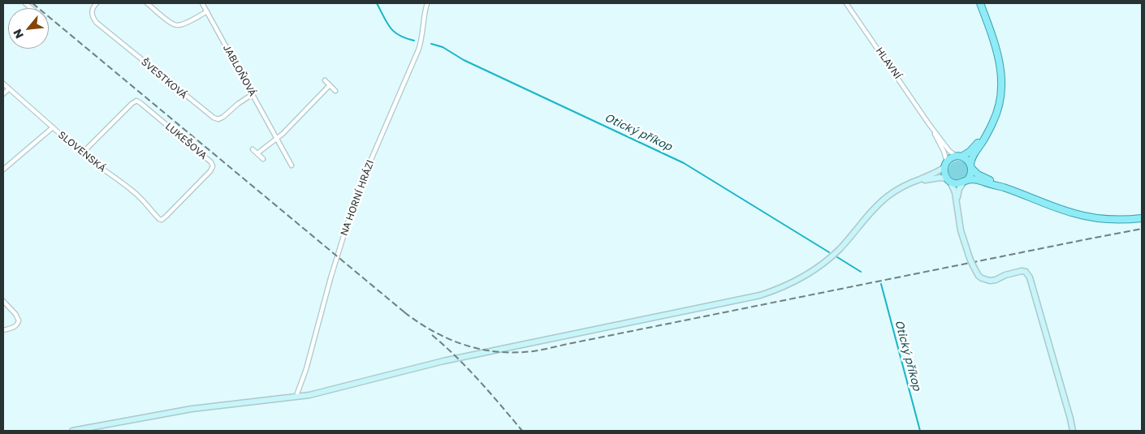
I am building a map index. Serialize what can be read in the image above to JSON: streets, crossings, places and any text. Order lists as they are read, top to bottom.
{
  "streets": {
    "street": [
      "HLAVNÍ",
      "JABLOŇOVÁ",
      "ŠVESTKOVÁ",
      "LUKEŠOVA",
      "SLOVENSKÁ",
      "NA HORNÍ HRÁZI"
    ]
  },
  "crossings": [
    ["JABLOŇOVÁ", "ŠVESTKOVÁ"],
    ["LUKEŠOVA", "SLOVENSKÁ"]
  ],
  "water": ["Otický příkop"],
  "north": "bottom left"
}
